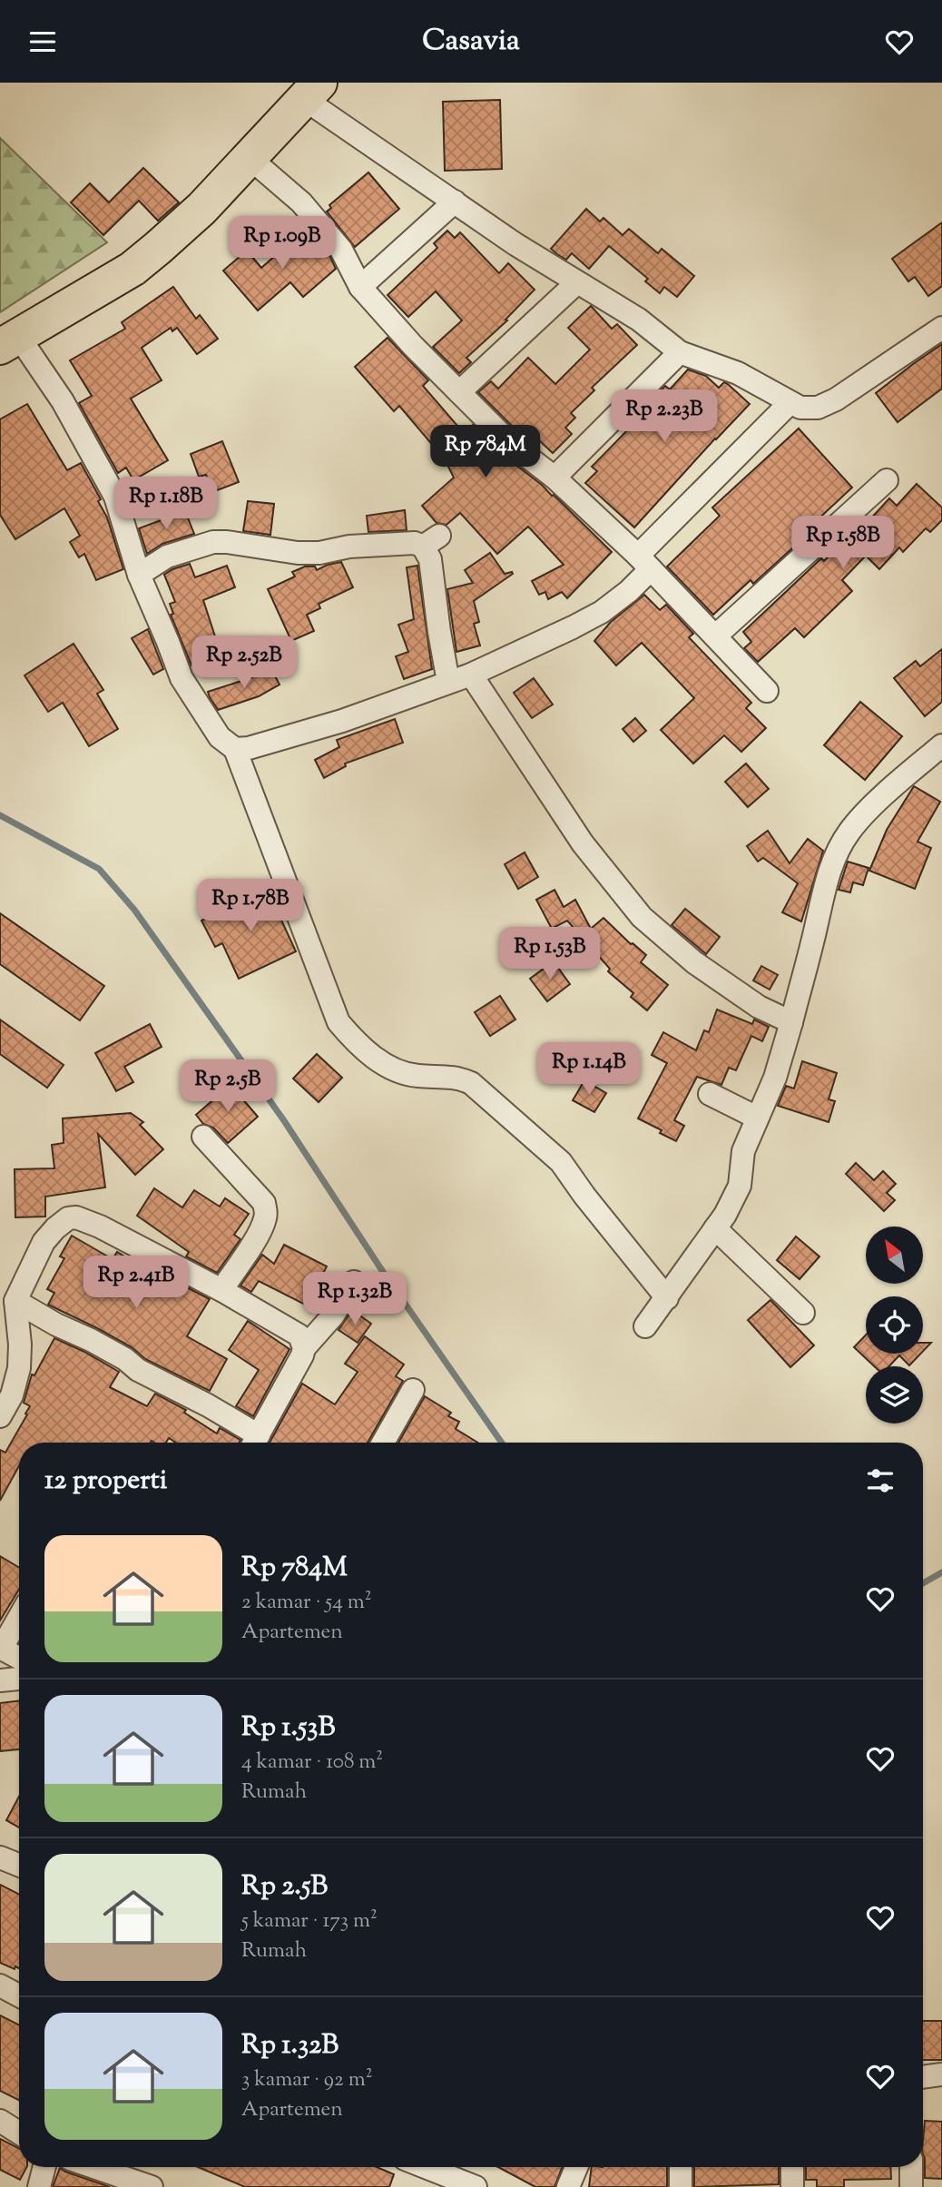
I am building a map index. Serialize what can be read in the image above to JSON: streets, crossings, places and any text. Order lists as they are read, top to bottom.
{
  "north": "top left",
  "page": {
    "header": "Casavia",
    "price": [
      "Rp 1.09B",
      "Rp 2.23B",
      "Rp 784M",
      "Rp 1.18B",
      "Rp 1.58B",
      "Rp 2.52B",
      "Rp 1.78B",
      "Rp 1.53B",
      "Rp 1.14B",
      "Rp 2.5B",
      "Rp 2.41B",
      "Rp 1.32B"
    ],
    "heading": "12 properti",
    "list": [
      {
        "name": "Rp 784M",
        "note": "2 kamar · 54 m² · Apartemen"
      },
      {
        "name": "Rp 1.53B",
        "note": "4 kamar · 108 m² · Rumah"
      },
      {
        "name": "Rp 2.5B",
        "note": "5 kamar · 173 m² · Rumah"
      },
      {
        "name": "Rp 1.32B",
        "note": "3 kamar · 92 m² · Apartemen"
      }
    ]
  }
}
